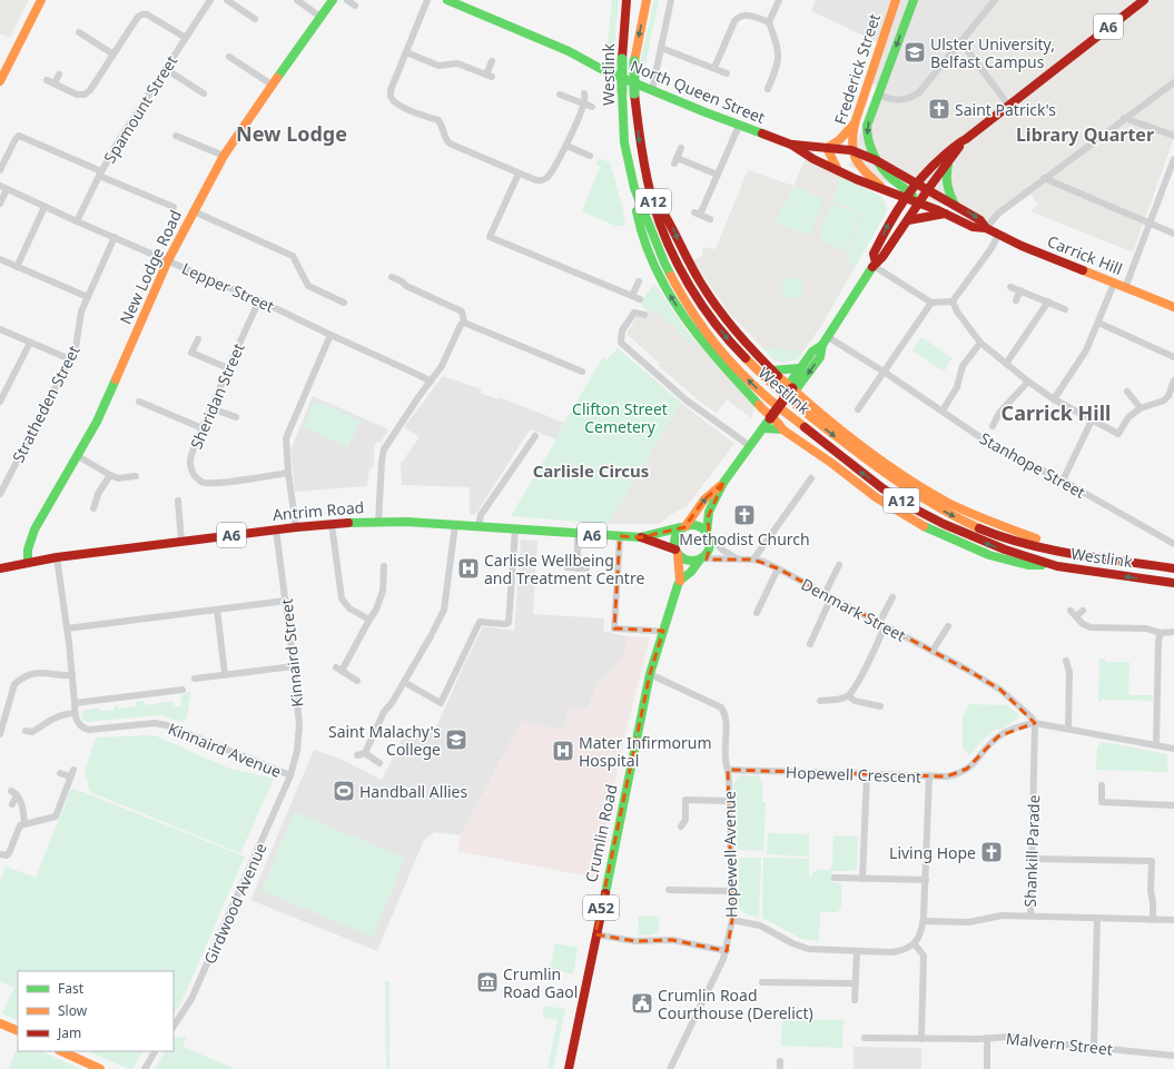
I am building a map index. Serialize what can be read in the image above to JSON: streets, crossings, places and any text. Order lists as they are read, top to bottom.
{
  "streets": {
    "main road": [
      "A6",
      "Frederick Street",
      "Westlink",
      "North Queen Street",
      "A12",
      "Carrick Hill",
      "New Lodge Road",
      "Antrim Road",
      "Crumlin Road",
      "A52"
    ],
    "street": [
      "Spamount Street",
      "Lepper Street",
      "Sheridan Street",
      "Stratheden Street",
      "Stanhope Street",
      "Denmark Street",
      "Kinnaird Street",
      "Kinnaird Avenue",
      "Hopewell Crescent",
      "Shankill Parade",
      "Hopewell Avenue",
      "Girdwood Avenue",
      "Malvern Street"
    ]
  },
  "crossings": [
    ["A6", "North Queen Street"],
    ["A6", "Carrick Hill"],
    ["A6", "Stanhope Street"],
    ["A6", "Antrim Road"],
    ["A6", "Denmark Street"],
    ["A6", "Crumlin Road"],
    ["Frederick Street", "North Queen Street"],
    ["North Queen Street", "Carrick Hill"],
    ["Spamount Street", "Lepper Street"],
    ["New Lodge Road", "Lepper Street"],
    ["New Lodge Road", "Antrim Road"],
    ["Lepper Street", "Sheridan Street"],
    ["Lepper Street", "Stratheden Street"],
    ["Antrim Road", "Denmark Street"],
    ["Antrim Road", "Kinnaird Street"],
    ["Antrim Road", "Crumlin Road"],
    ["Denmark Street", "Crumlin Road"],
    ["Denmark Street", "Shankill Parade"],
    ["Kinnaird Street", "Kinnaird Avenue"],
    ["Kinnaird Street", "Girdwood Avenue"],
    ["Kinnaird Avenue", "Girdwood Avenue"],
    ["Hopewell Crescent", "Hopewell Avenue"],
    ["Crumlin Road", "Hopewell Avenue"]
  ],
  "districts": [
    "New Lodge",
    "Library Quarter",
    "Carrick Hill",
    "Carlisle Circus"
  ],
  "parks": ["Clifton Street Cemetery"],
  "places": {
    "school or university": ["Ulster University, Belfast Campus", "Saint Malachy's College"],
    "church": ["Saint Patrick's", "Methodist Church", "Living Hope"],
    "hospital": ["Carlisle Wellbeing and Treatment Centre", "Mater Infirmorum Hospital"],
    "sports": ["Handball Allies"],
    "museum": ["Crumlin Road Gaol"],
    "public building": ["Crumlin Road Courthouse (Derelict)"]
  },
  "legend": ["Fast", "Slow", "Jam"]
}
